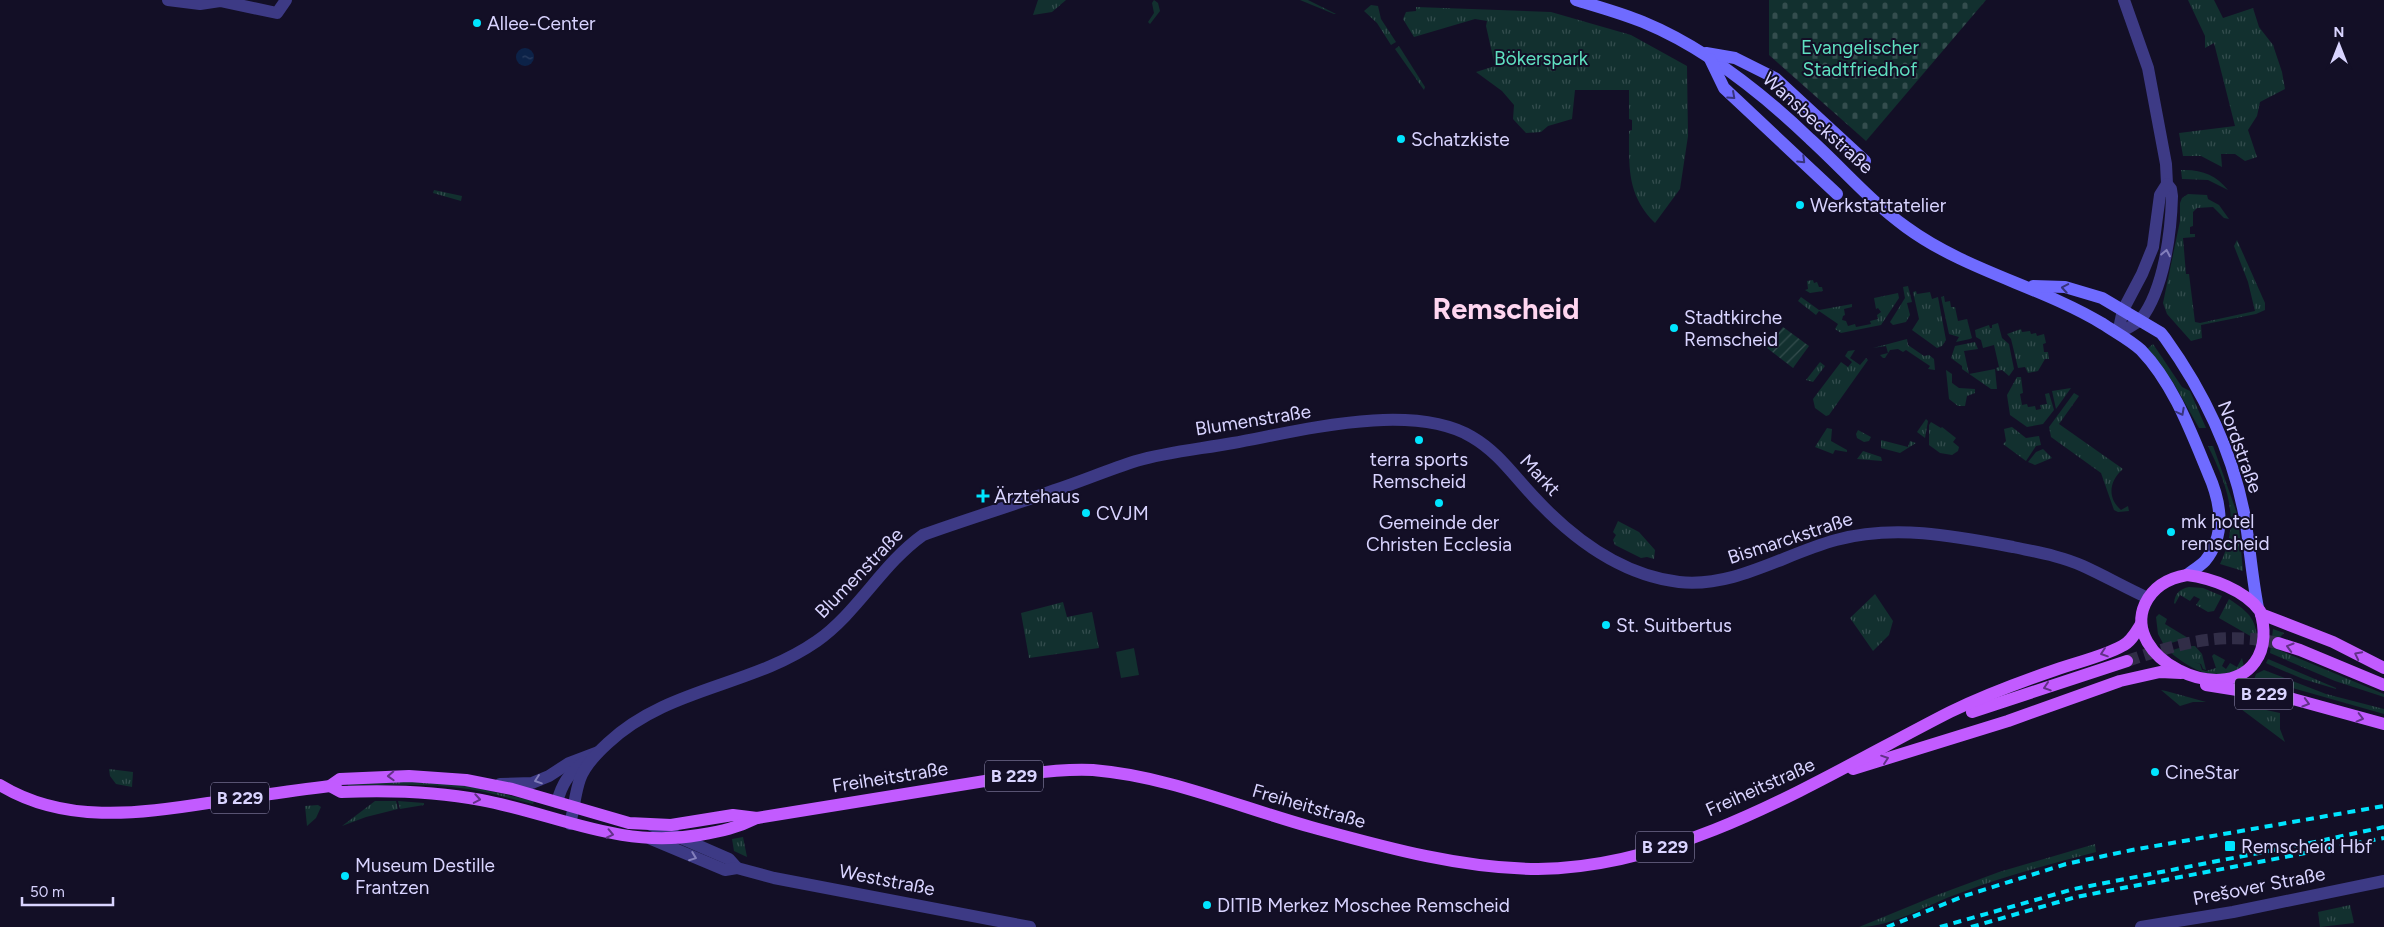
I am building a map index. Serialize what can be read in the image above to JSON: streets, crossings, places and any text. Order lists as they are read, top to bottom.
{
  "streets": {
    "main road": [
      "Wansbeckstraße",
      "Nordstraße",
      "B 229",
      "Freiheitstraße"
    ],
    "street": [
      "Blumenstraße",
      "Markt",
      "Bismarckstraße",
      "Weststraße",
      "Prešover Straße"
    ]
  },
  "crossings": [
    ["Wansbeckstraße", "Nordstraße"],
    ["Blumenstraße", "Markt"],
    ["Blumenstraße", "Freiheitstraße"],
    ["Nordstraße", "Bismarckstraße"],
    ["Nordstraße", "B 229"],
    ["Nordstraße", "Freiheitstraße"],
    ["Markt", "Bismarckstraße"],
    ["Bismarckstraße", "B 229"],
    ["Bismarckstraße", "Freiheitstraße"],
    ["B 229", "Freiheitstraße"],
    ["Freiheitstraße", "Weststraße"]
  ],
  "districts": ["Remscheid"],
  "parks": ["Evangelischer Stadtfriedhof", "Bökerspark"],
  "places": {
    "other": [
      "Allee-Center",
      "Schatzkiste",
      "Werkstattatelier",
      "Stadtkirche Remscheid",
      "terra sports Remscheid",
      "Gemeinde der Christen Ecclesia",
      "CVJM",
      "mk hotel remscheid",
      "St. Suitbertus",
      "CineStar",
      "Museum Destille Frantzen",
      "DITIB Merkez Moschee Remscheid"
    ],
    "health": ["Ärztehaus"],
    "transit": ["Remscheid Hbf"]
  },
  "scale_bar": "50 m",
  "north": "top"
}
